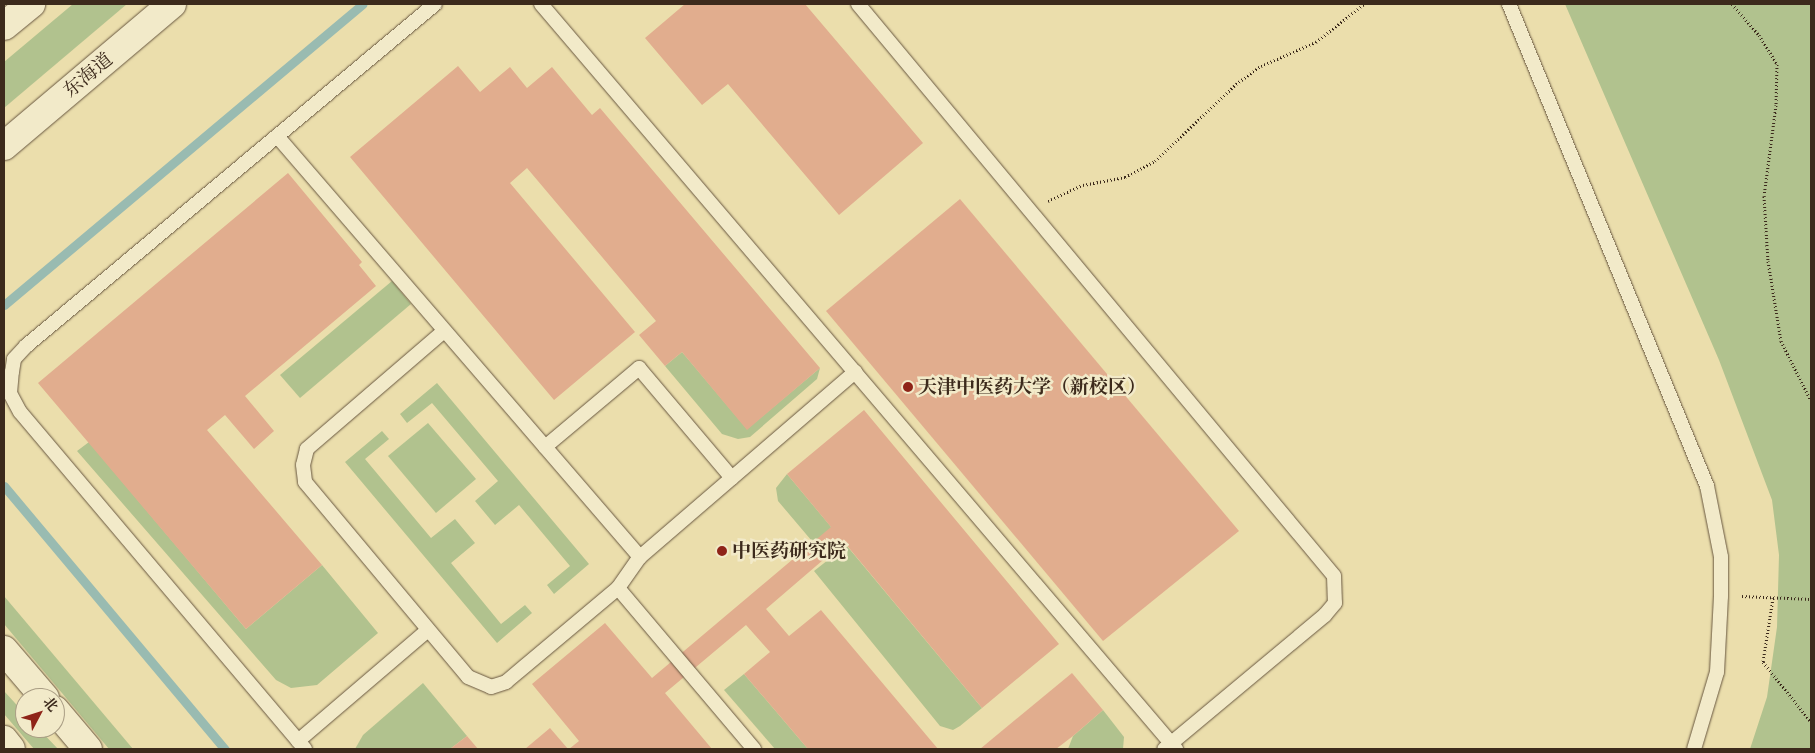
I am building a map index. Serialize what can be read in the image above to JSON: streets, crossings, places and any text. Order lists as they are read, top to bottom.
{
  "streets": {
    "main road": ["东海道"]
  },
  "places": ["天津中医药大学（新校区）", "中医药研究院"],
  "north": "top right"
}
